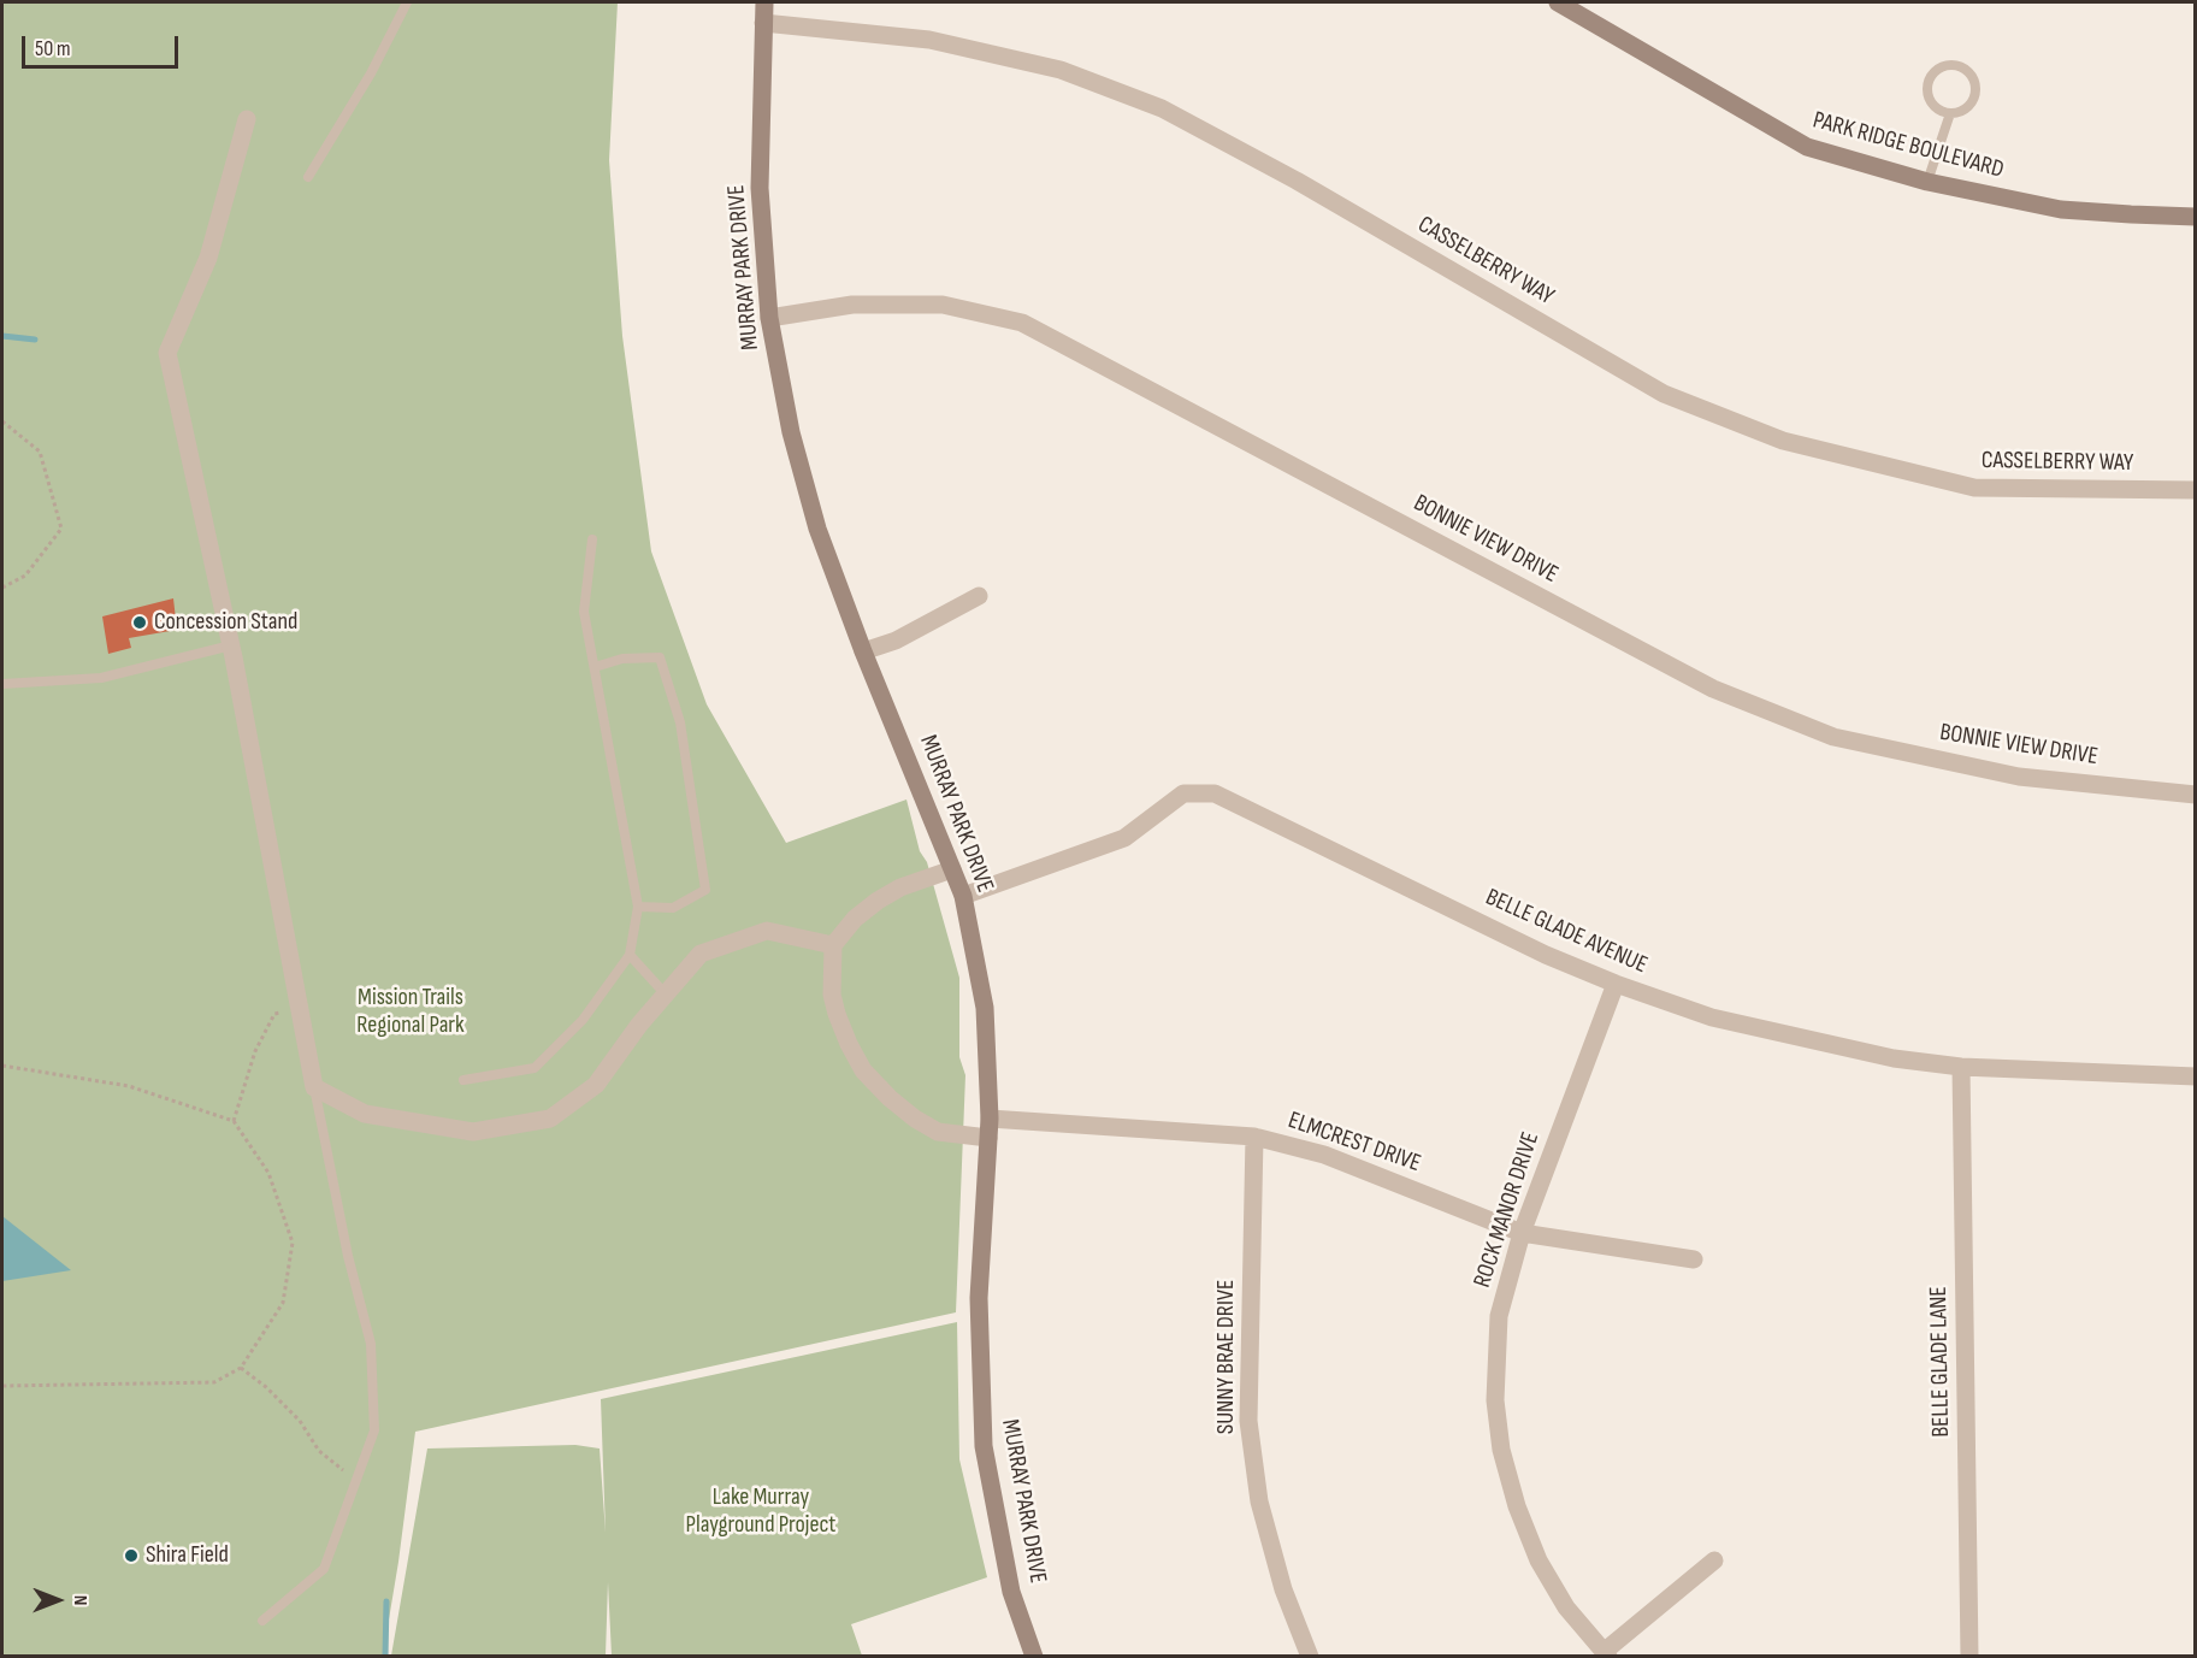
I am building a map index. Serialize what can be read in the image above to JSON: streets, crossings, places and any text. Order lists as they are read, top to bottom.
{
  "streets": {
    "street": [
      "PARK RIDGE BOULEVARD",
      "CASSELBERRY WAY",
      "MURRAY PARK DRIVE",
      "BONNIE VIEW DRIVE",
      "BELLE GLADE AVENUE",
      "ELMCREST DRIVE",
      "ROCK MANOR DRIVE",
      "SUNNY BRAE DRIVE",
      "BELLE GLADE LANE"
    ]
  },
  "crossings": [
    ["CASSELBERRY WAY", "MURRAY PARK DRIVE"],
    ["MURRAY PARK DRIVE", "BONNIE VIEW DRIVE"],
    ["MURRAY PARK DRIVE", "BELLE GLADE AVENUE"],
    ["MURRAY PARK DRIVE", "ELMCREST DRIVE"],
    ["BELLE GLADE AVENUE", "ROCK MANOR DRIVE"],
    ["BELLE GLADE AVENUE", "BELLE GLADE LANE"],
    ["ELMCREST DRIVE", "ROCK MANOR DRIVE"],
    ["ELMCREST DRIVE", "SUNNY BRAE DRIVE"]
  ],
  "parks": ["Mission Trails Regional Park", "Lake Murray Playground Project"],
  "places": ["Concession Stand", "Shira Field"],
  "scale_bar": "50 m",
  "north": "right"
}
